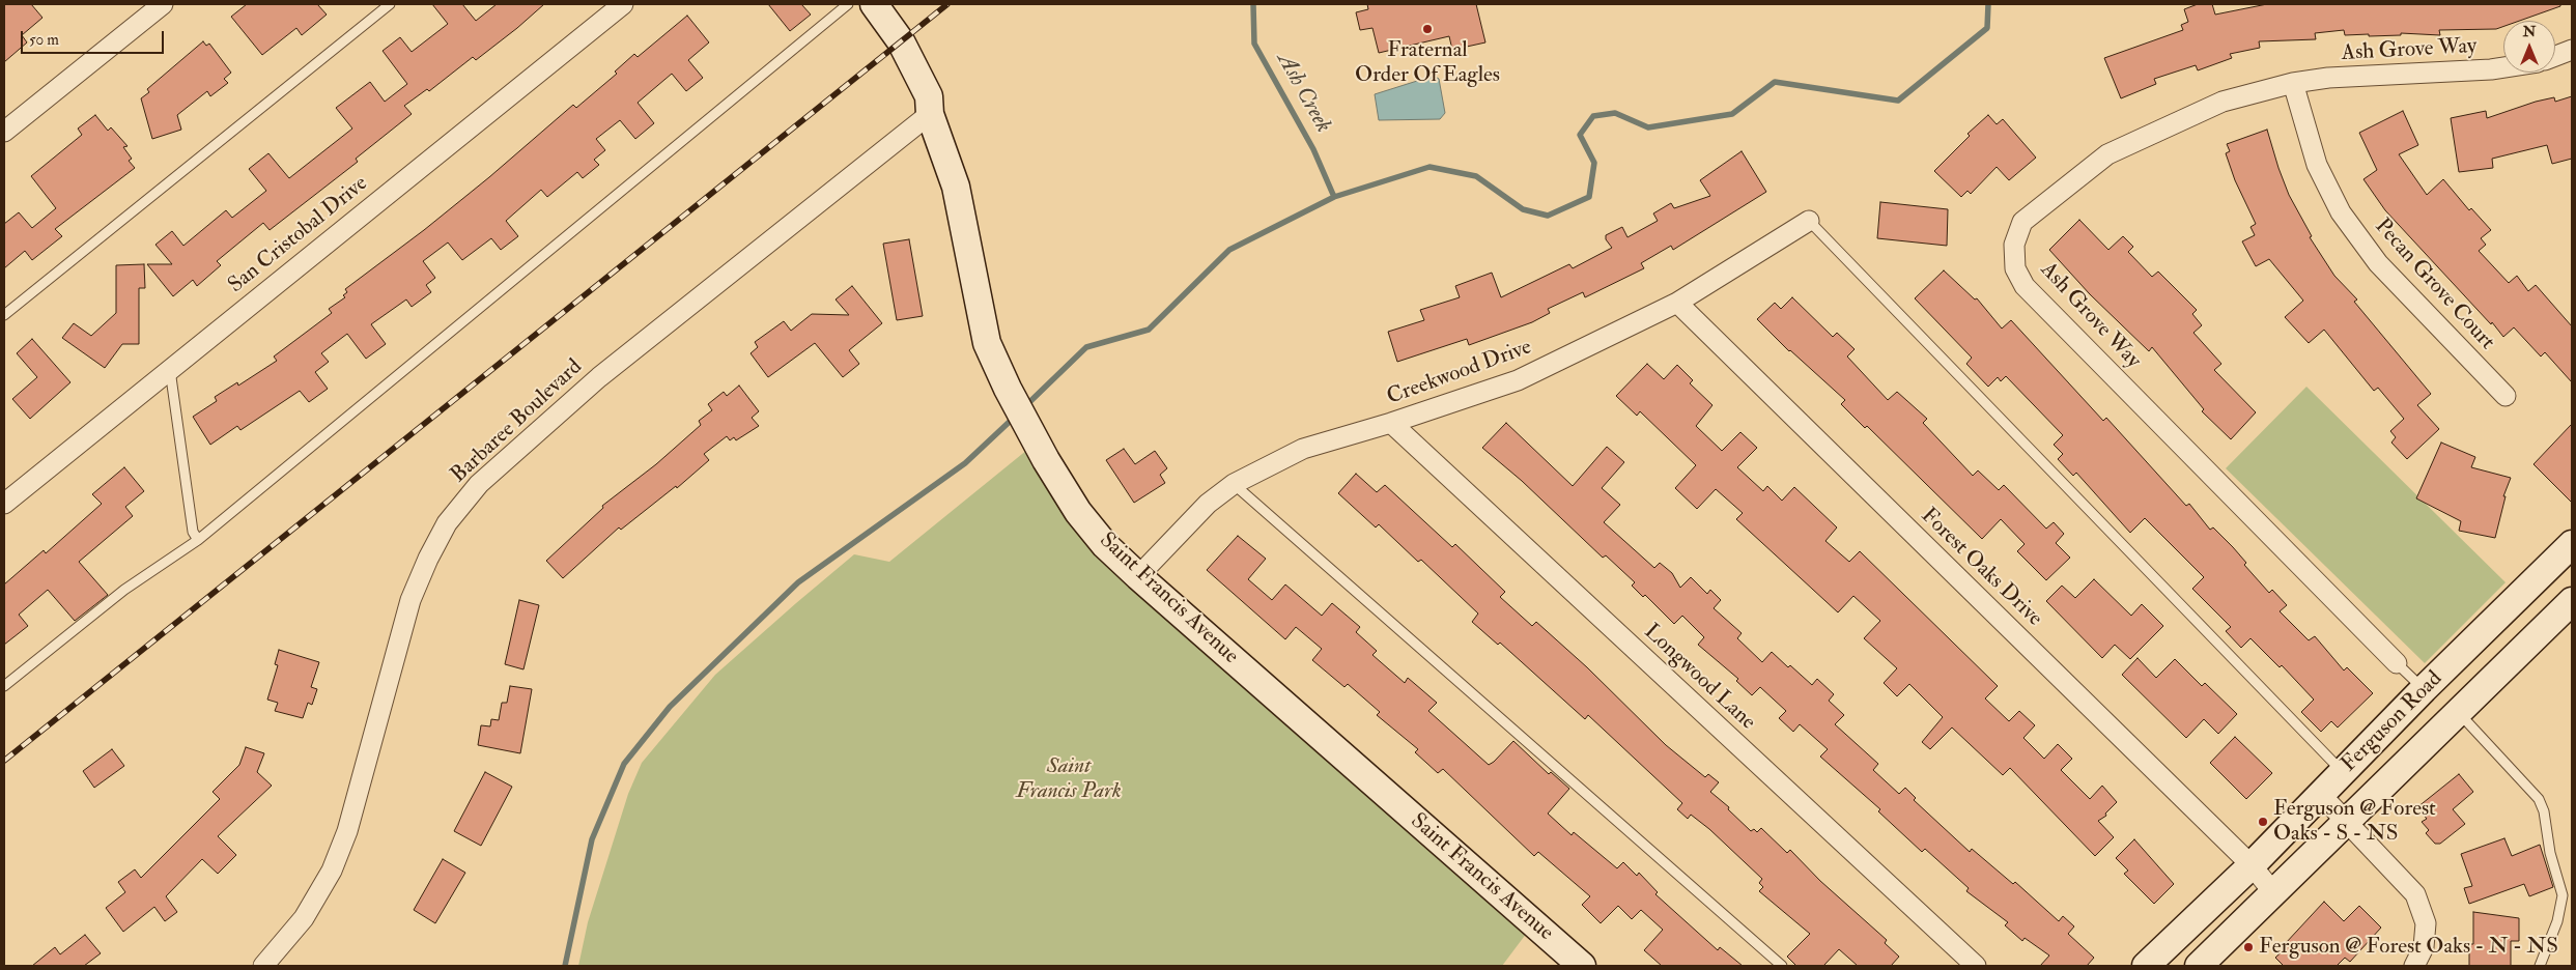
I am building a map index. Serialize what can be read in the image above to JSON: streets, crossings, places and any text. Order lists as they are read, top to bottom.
{
  "streets": {
    "street": [
      "Ash Grove Way",
      "San Cristobal Drive",
      "Pecan Grove Court",
      "Creekwood Drive",
      "Barbaree Boulevard",
      "Forest Oaks Drive",
      "Saint Francis Avenue",
      "Longwood Lane",
      "Ferguson Road"
    ]
  },
  "crossings": [
    ["Ash Grove Way", "Pecan Grove Court"],
    ["Ash Grove Way", "Ferguson Road"],
    ["Creekwood Drive", "Forest Oaks Drive"],
    ["Creekwood Drive", "Saint Francis Avenue"],
    ["Creekwood Drive", "Longwood Lane"],
    ["Barbaree Boulevard", "Saint Francis Avenue"],
    ["Forest Oaks Drive", "Ferguson Road"]
  ],
  "water": ["Ash Creek"],
  "parks": ["Saint Francis Park"],
  "places": ["Fraternal Order Of Eagles", "Ferguson @ Forest Oaks - S - NS", "Ferguson @ Forest Oaks - N - NS"],
  "scale_bar": "50 m",
  "north": "top"
}
